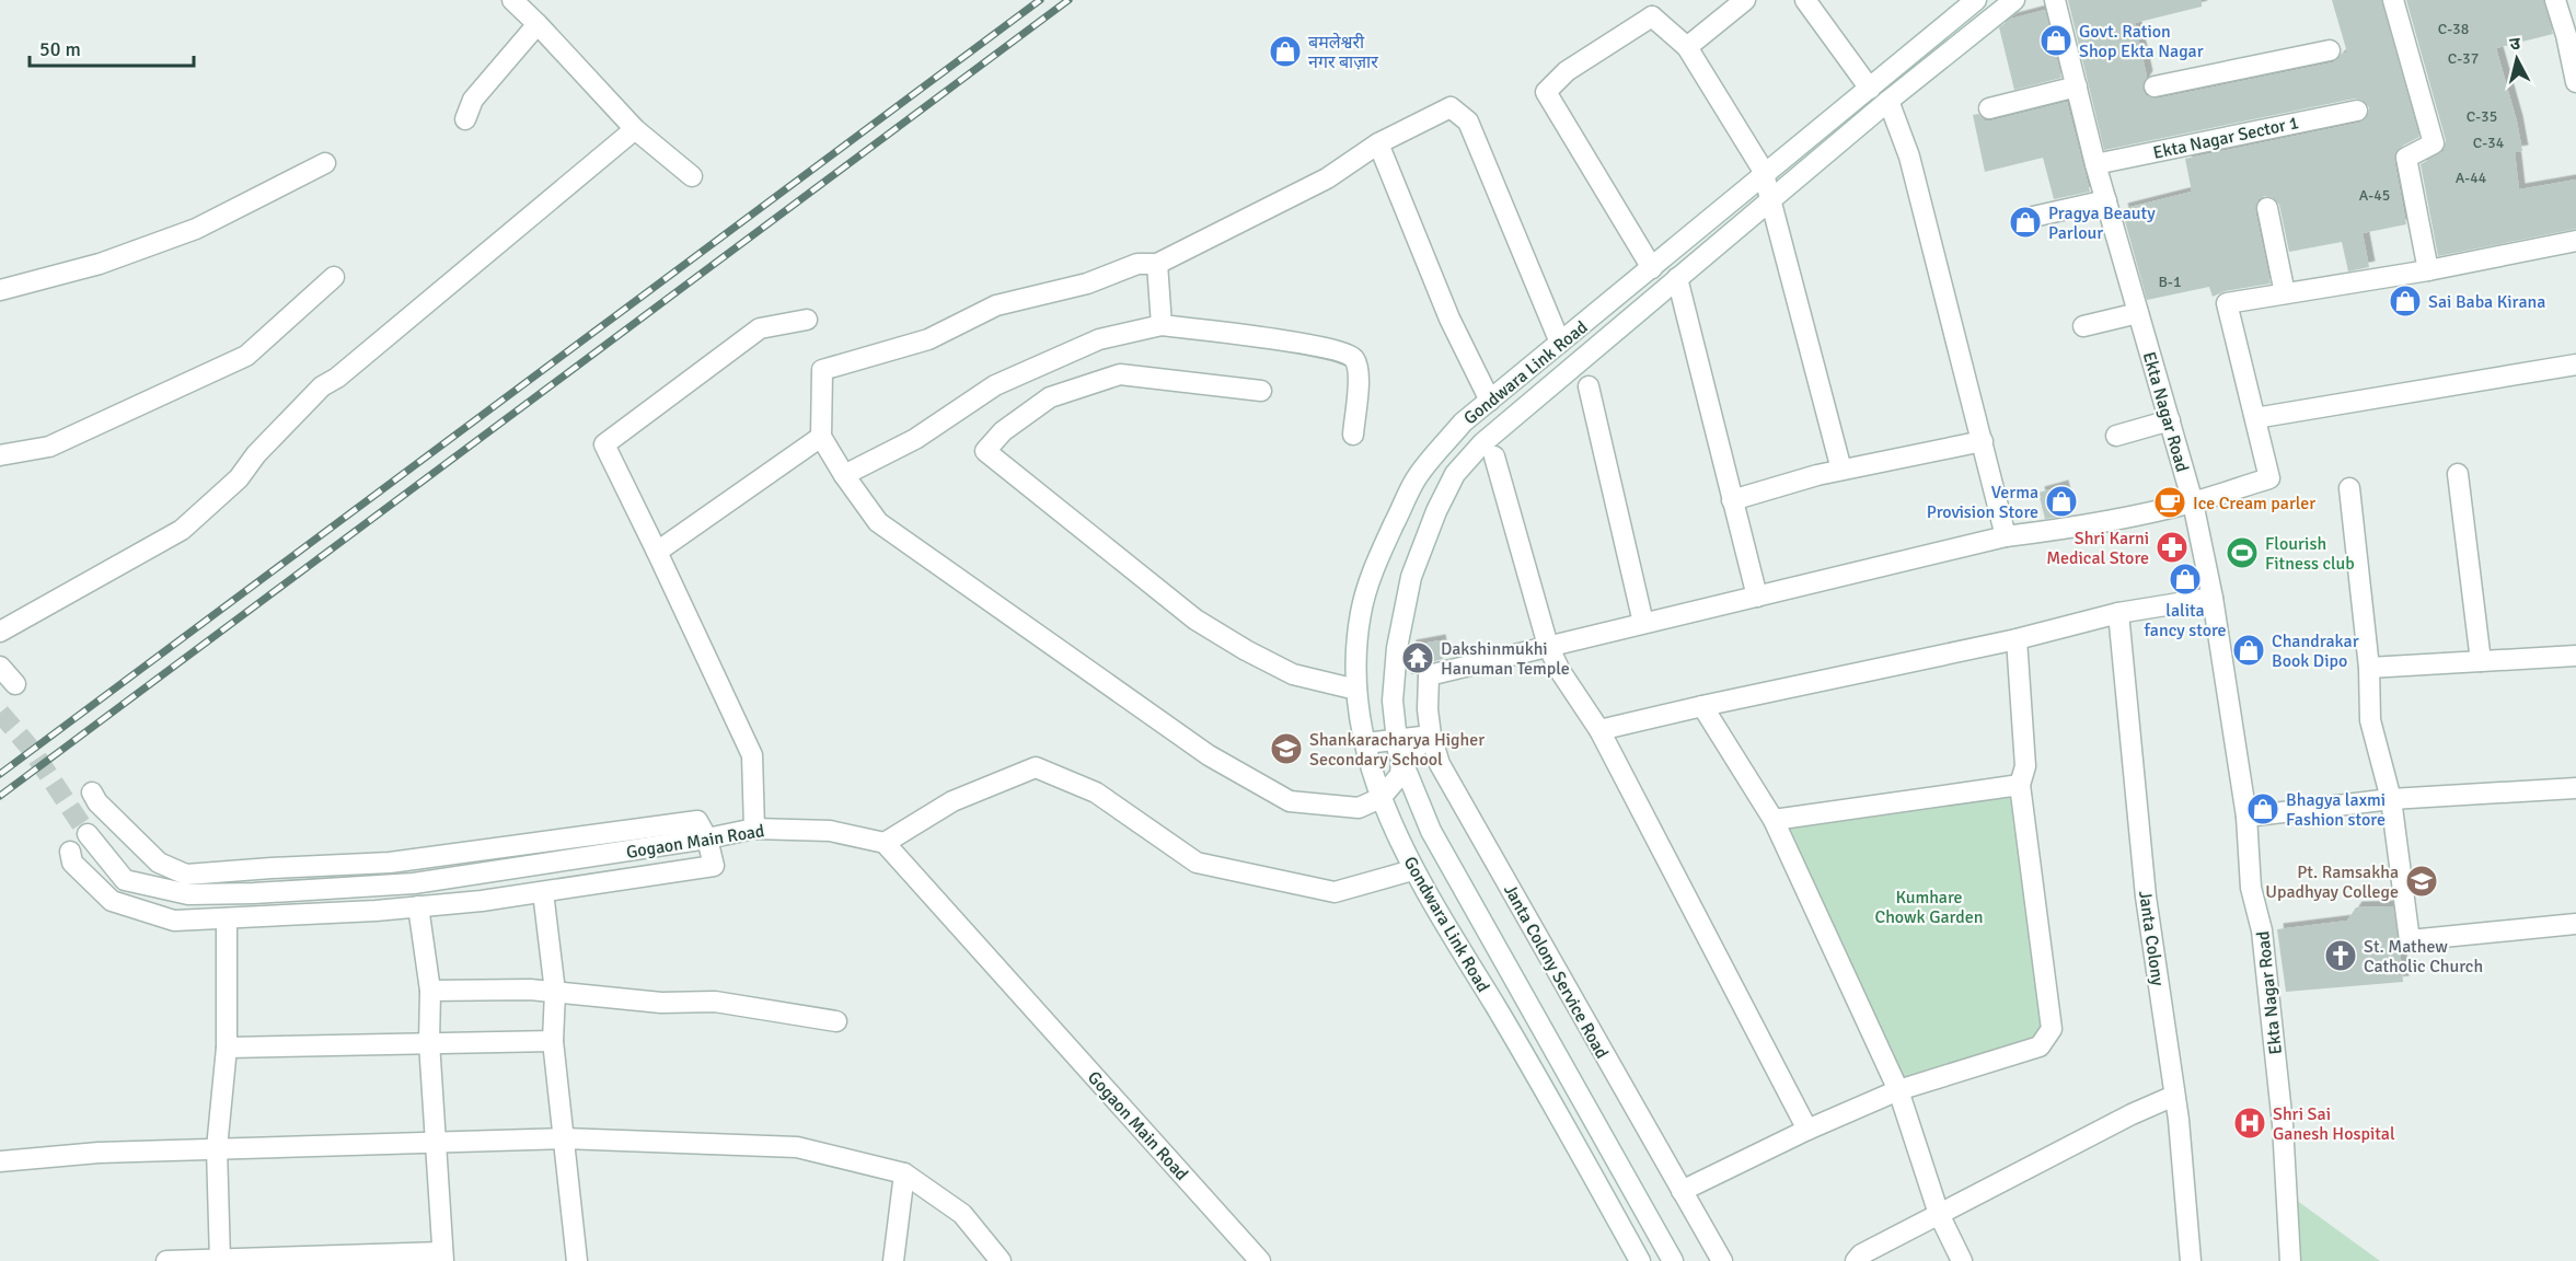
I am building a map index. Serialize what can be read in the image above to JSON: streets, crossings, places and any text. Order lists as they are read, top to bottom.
{
  "streets": {
    "street": [
      "Ekta Nagar Sector 1",
      "Gondwara Link Road",
      "Ekta Nagar Road",
      "Gogaon Main Road",
      "Janta Colony",
      "Janta Colony Service Road"
    ]
  },
  "crossings": [
    ["Ekta Nagar Sector 1", "Ekta Nagar Road"]
  ],
  "parks": ["Kumhare Chowk Garden"],
  "places": {
    "shop": [
      "Govt. Ration Shop Ekta Nagar",
      "बमलेश्वरी नगर बाज़ार",
      "Pragya Beauty Parlour",
      "Sai Baba Kirana",
      "Verma Provision Store",
      "lalita fancy store",
      "Chandrakar Book Dipo",
      "Bhagya laxmi Fashion store"
    ],
    "cafe": ["Ice Cream parler"],
    "pharmacy": ["Shri Karni Medical Store"],
    "sports": ["Flourish Fitness club"],
    "temple": ["Dakshinmukhi Hanuman Temple"],
    "school or university": ["Shankaracharya Higher Secondary School", "Pt. Ramsakha Upadhyay College"],
    "church": ["St. Mathew Catholic Church"],
    "hospital": ["Shri Sai Ganesh Hospital"]
  },
  "house_numbers": [
    "C-38",
    "C-37",
    "C-35",
    "C-34",
    "A-44",
    "A-45",
    "B-1"
  ],
  "scale_bar": "50 m",
  "north": "top"
}
